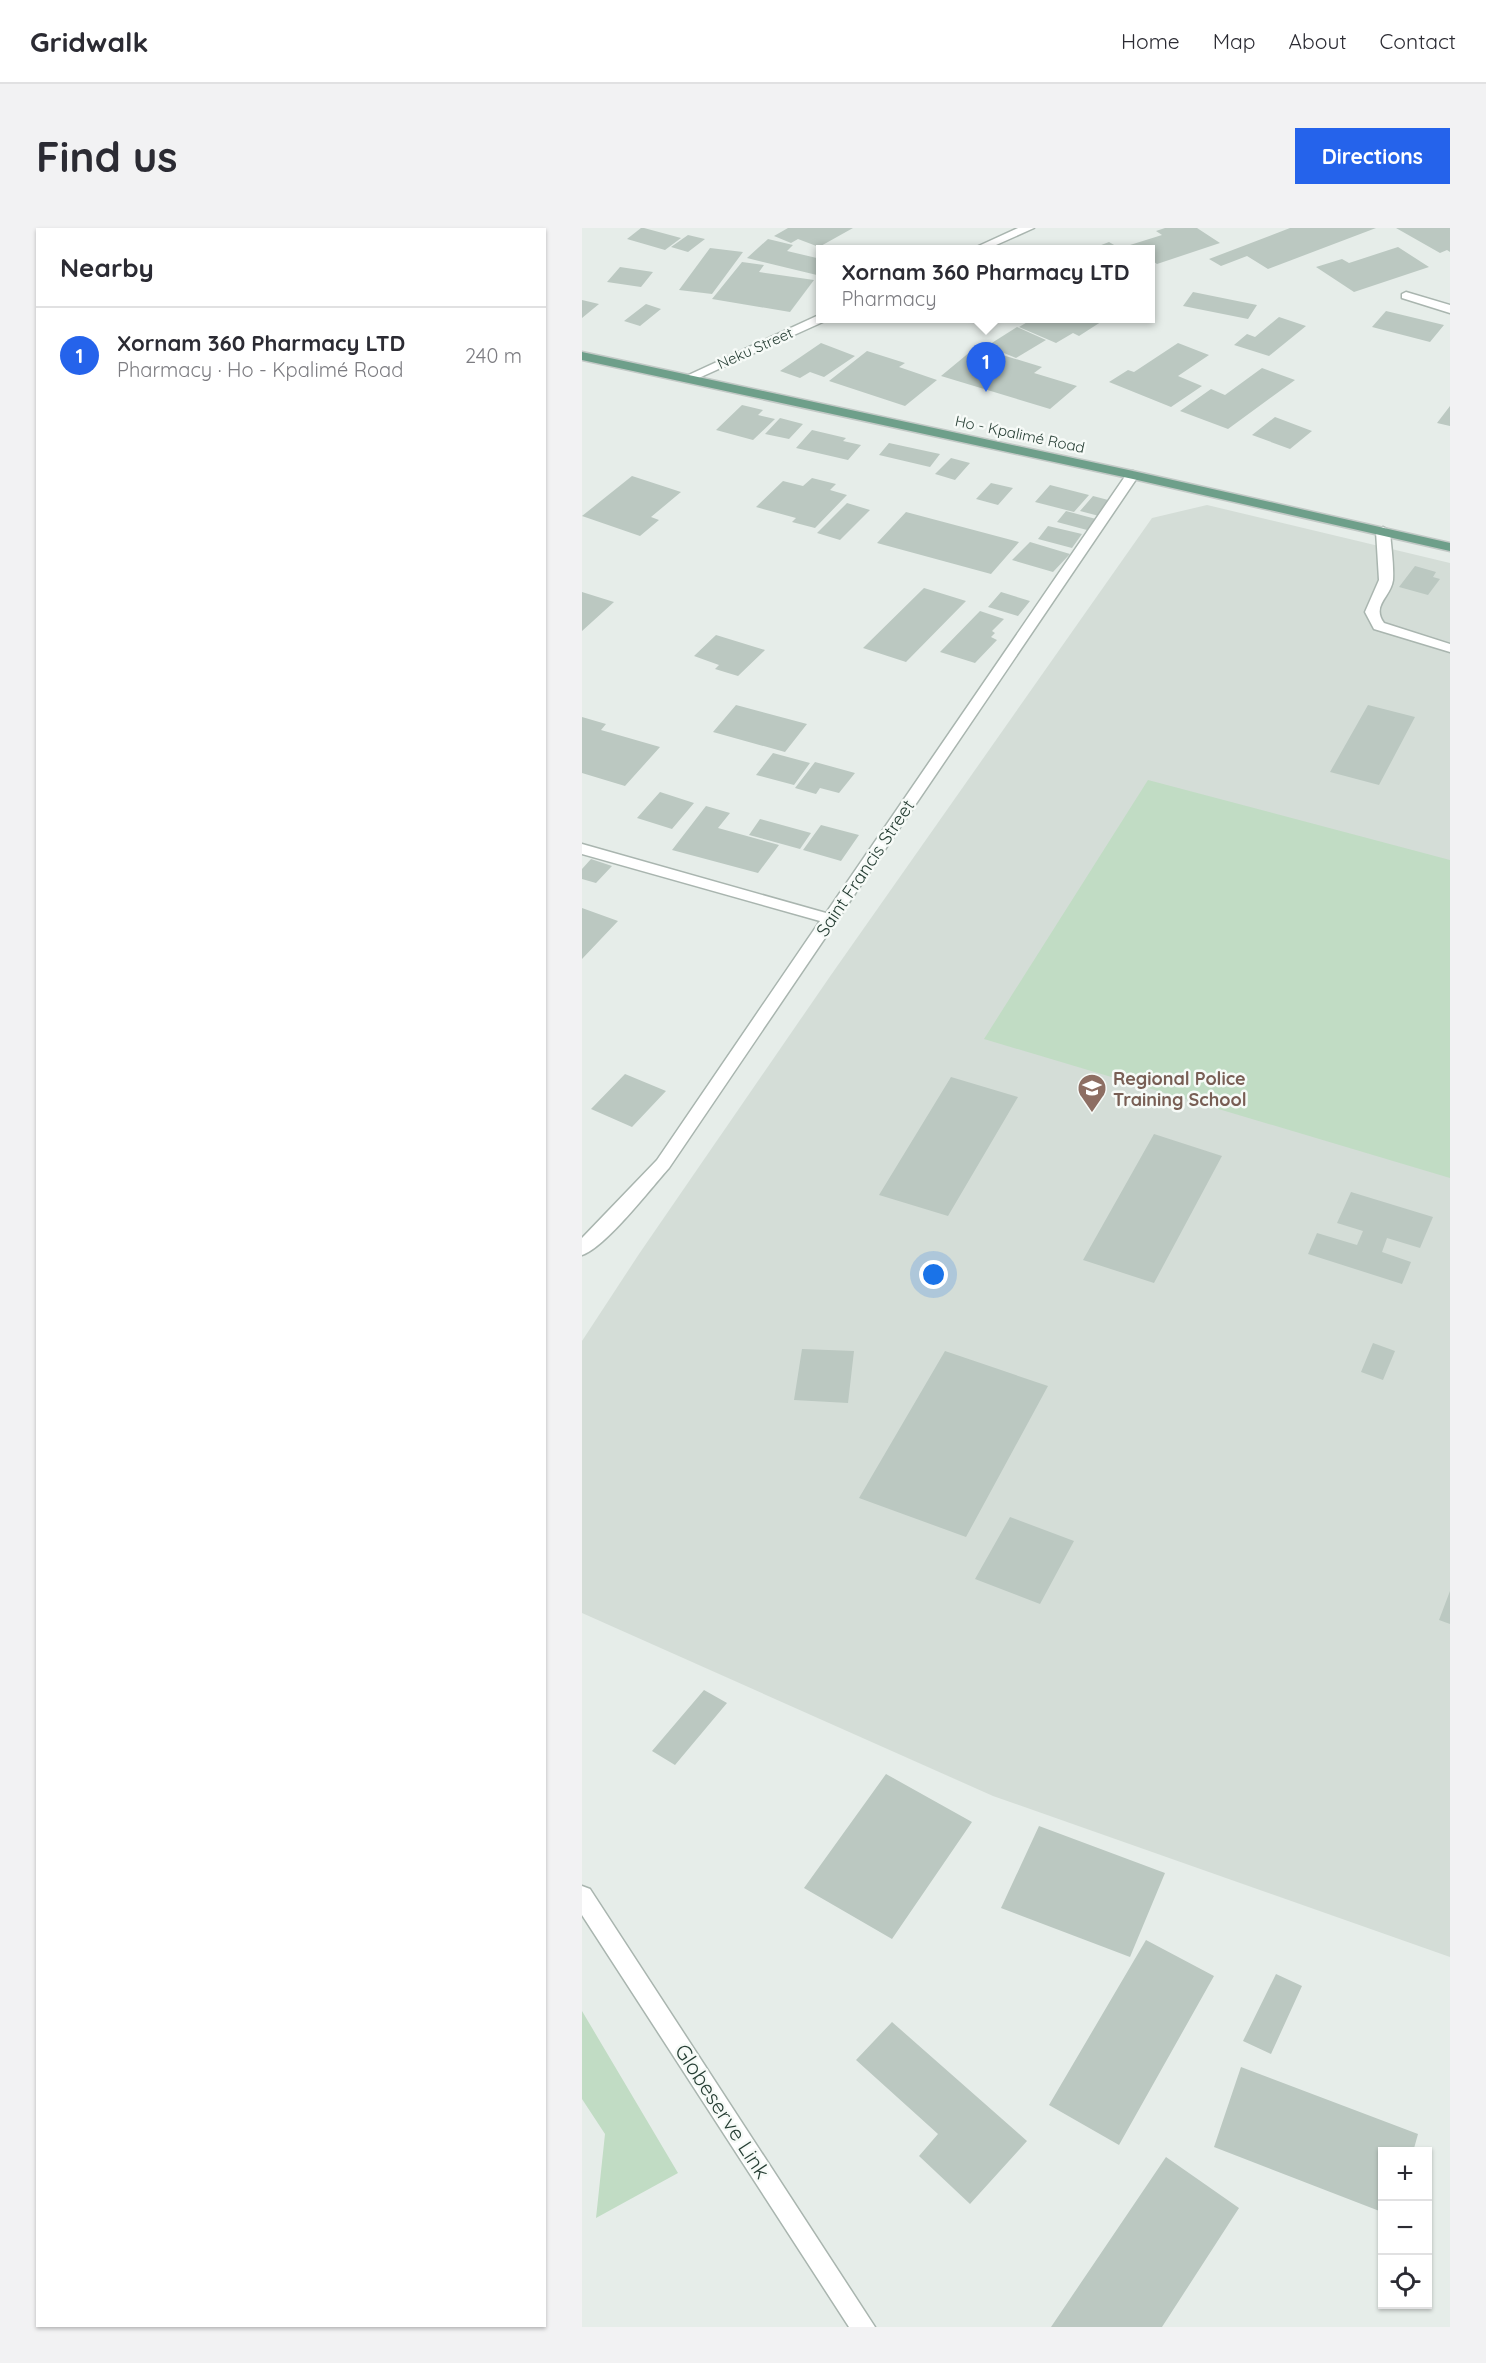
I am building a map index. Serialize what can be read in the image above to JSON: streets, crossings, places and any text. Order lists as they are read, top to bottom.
{
  "streets": {
    "main road": ["Ho - Kpalimé Road"],
    "street": ["Neku Street", "Saint Francis Street", "Globeserve Link"]
  },
  "crossings": [
    ["Neku Street", "Ho - Kpalimé Road"],
    ["Ho - Kpalimé Road", "Saint Francis Street"]
  ],
  "places": {
    "school or university": ["Regional Police Training School"]
  },
  "page": {
    "header": "Gridwalk",
    "nav": [
      "Home",
      "Map",
      "About",
      "Contact"
    ],
    "buttons": "Directions",
    "title": "Find us",
    "heading": "Nearby",
    "popup": ["Xornam 360 Pharmacy LTD", "Pharmacy"],
    "list": [
      {
        "mark": "1",
        "name": "Xornam 360 Pharmacy LTD",
        "note": "Pharmacy · Ho - Kpalimé Road",
        "value": "240 m"
      }
    ],
    "pins": "1",
    "map_buttons": ["+", "−"]
  }
}
